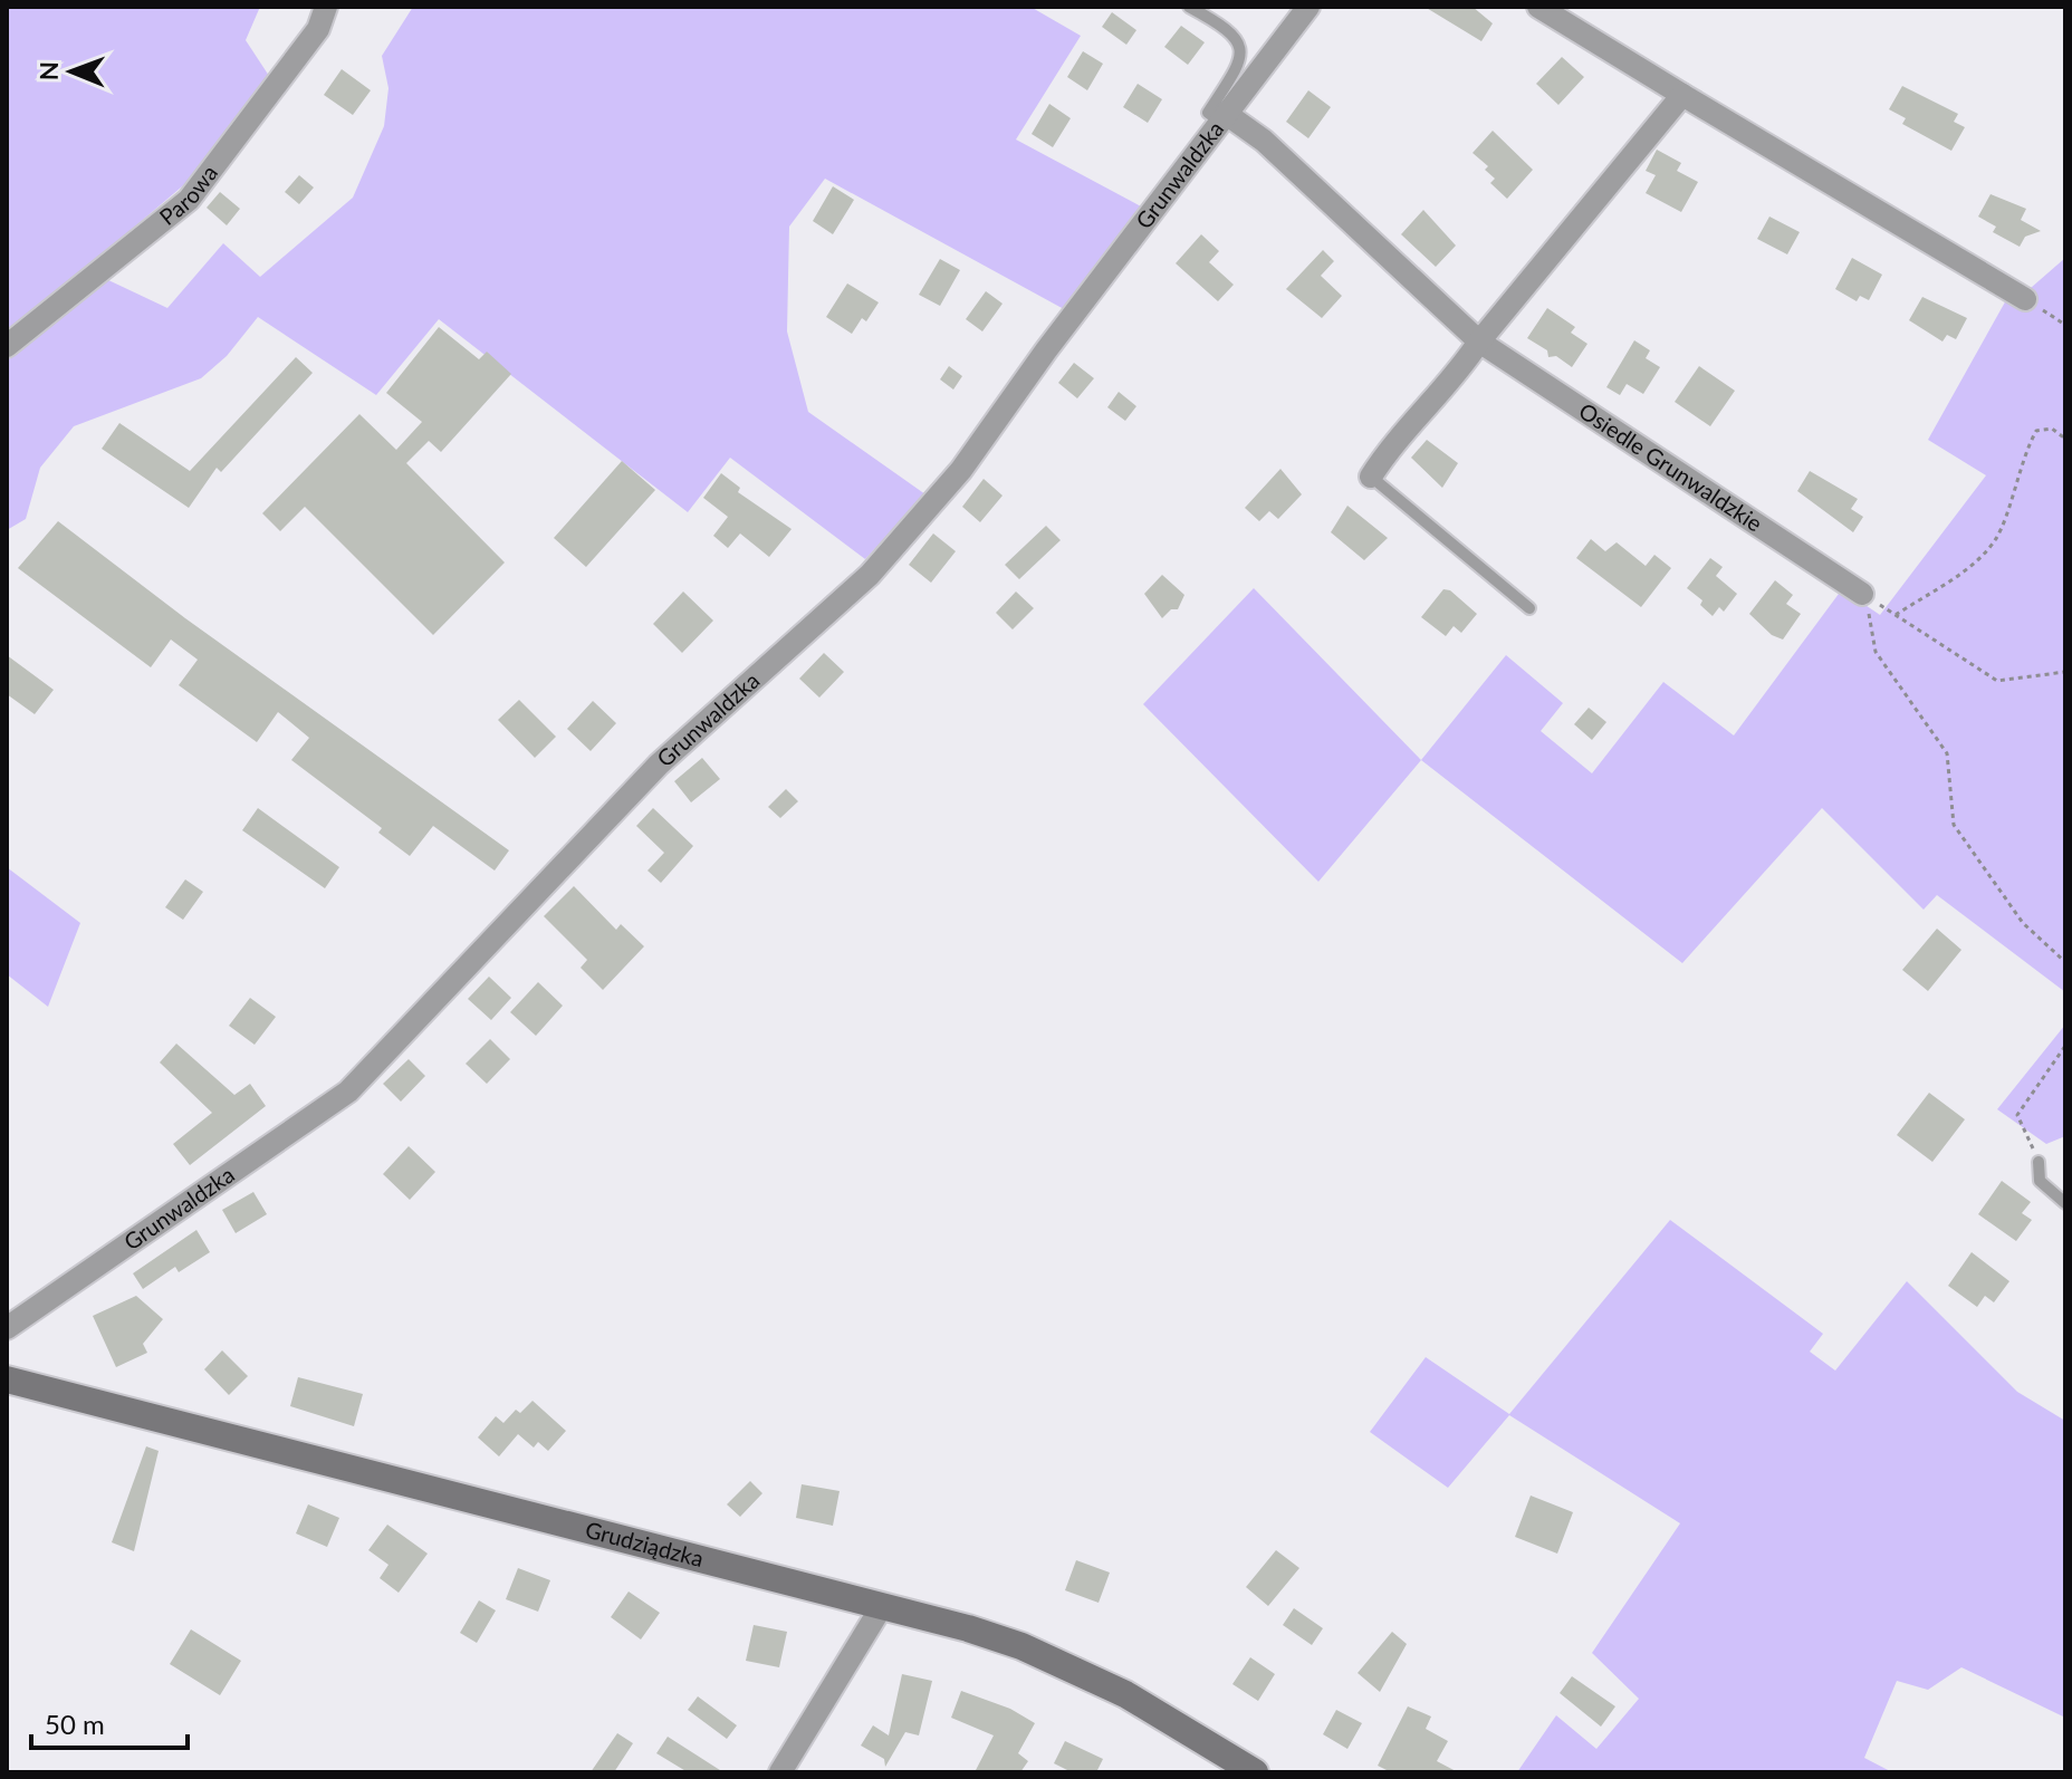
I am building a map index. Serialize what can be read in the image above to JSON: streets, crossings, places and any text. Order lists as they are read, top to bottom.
{
  "streets": {
    "street": [
      "Grunwaldzka",
      "Parowa",
      "Osiedle Grunwaldzkie",
      "Grudziądzka"
    ]
  },
  "crossings": [
    ["Grunwaldzka", "Osiedle Grunwaldzkie"]
  ],
  "scale_bar": "50 m",
  "north": "left"
}
